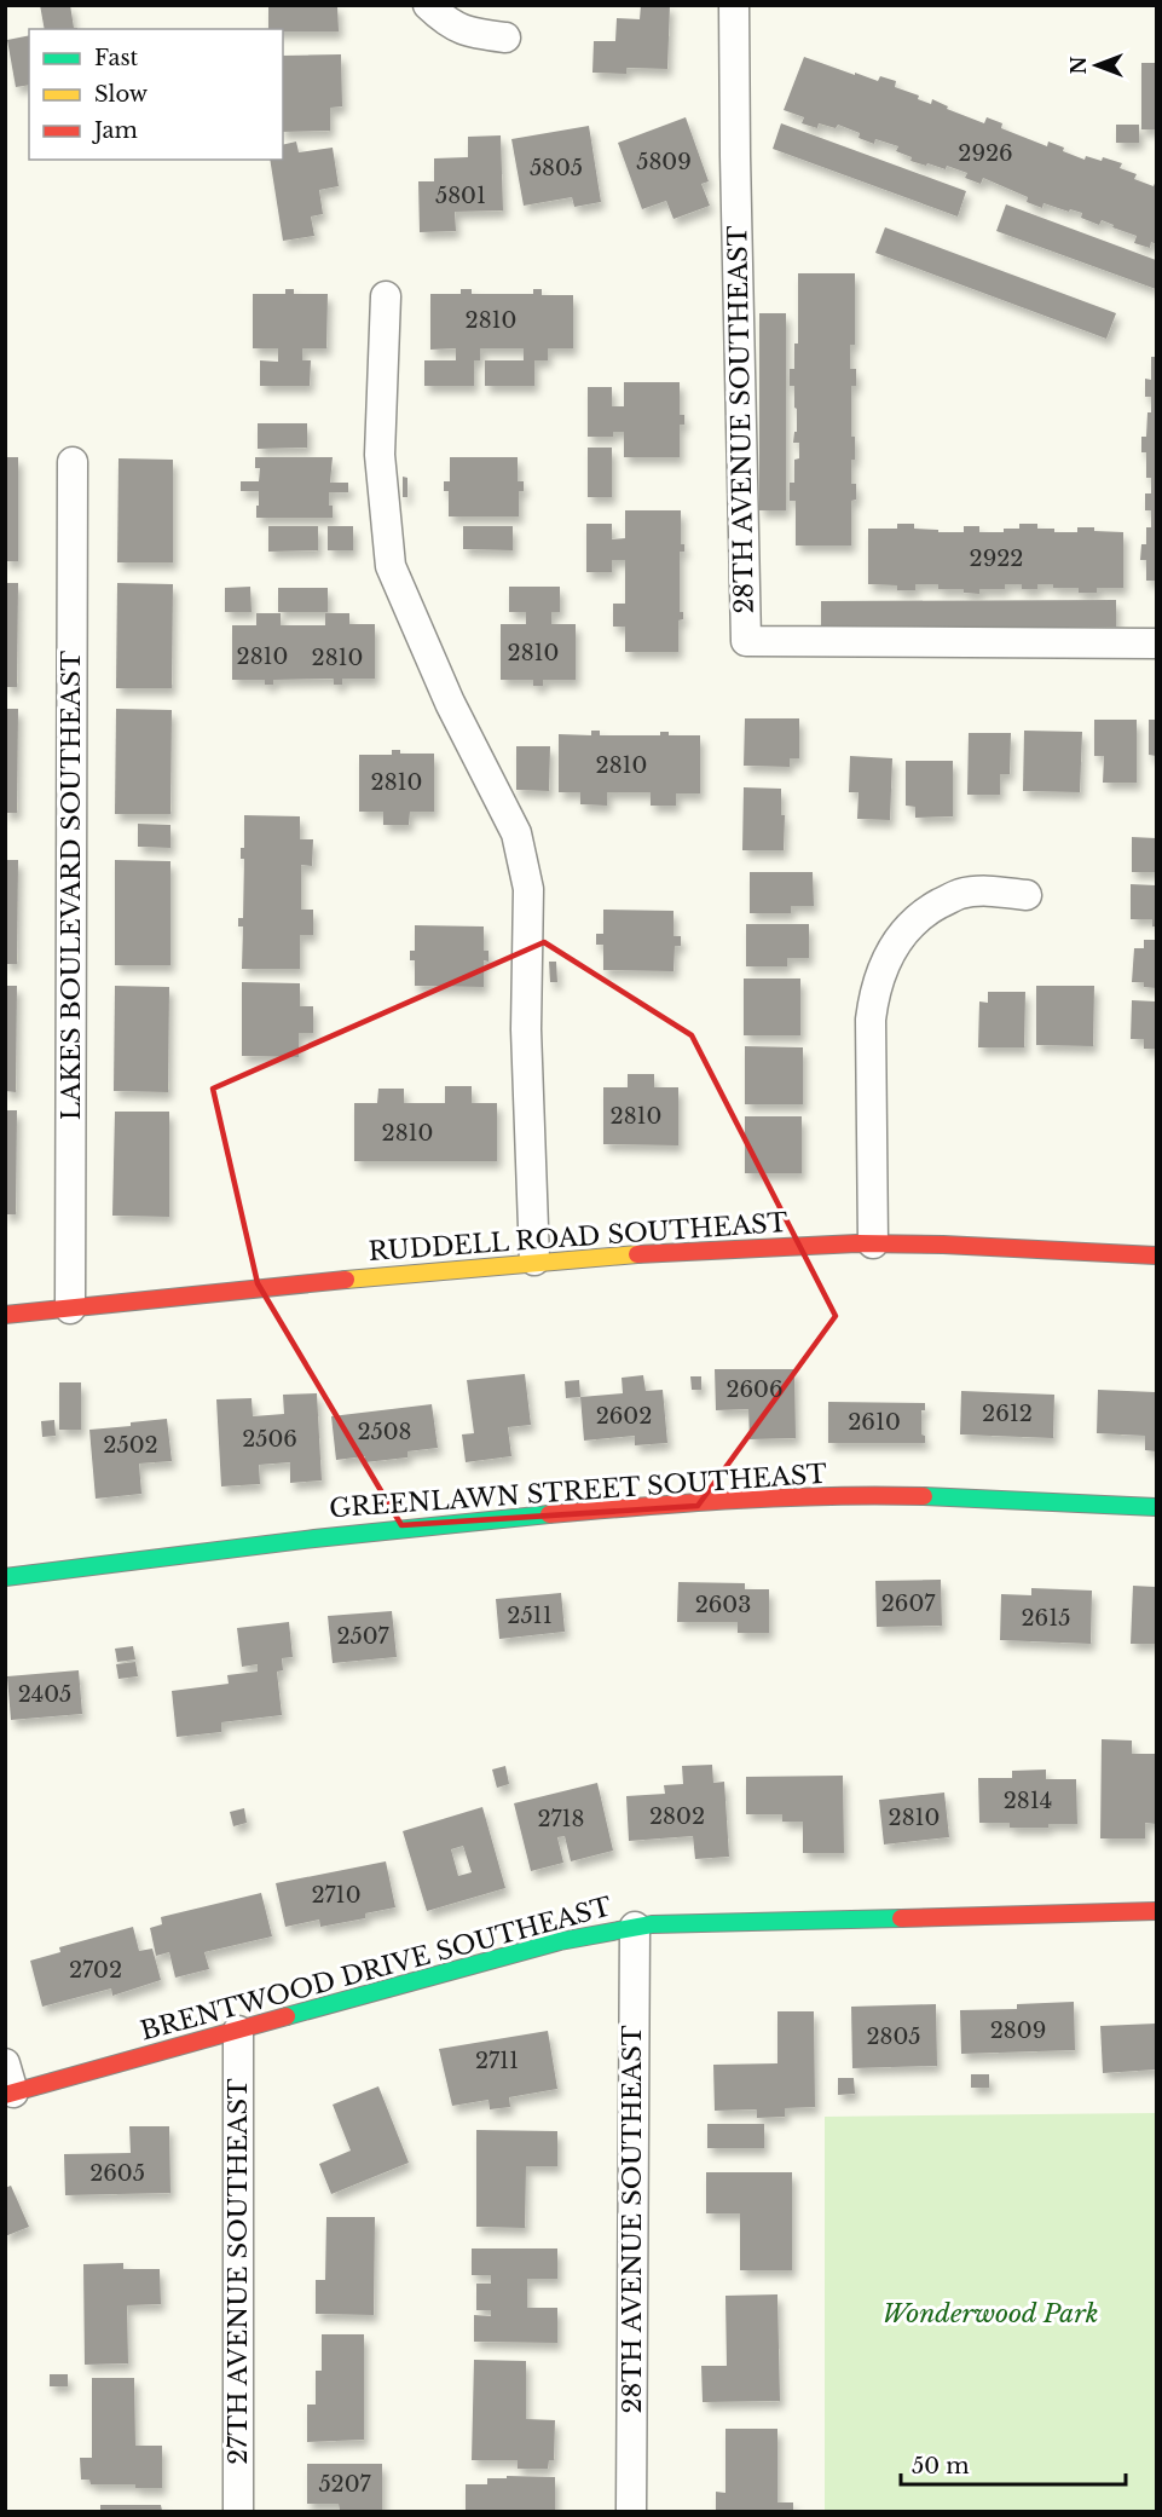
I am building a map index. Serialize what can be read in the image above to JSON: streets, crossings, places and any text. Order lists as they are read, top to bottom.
{
  "streets": {
    "street": [
      "28TH AVENUE SOUTHEAST",
      "LAKES BOULEVARD SOUTHEAST",
      "RUDDELL ROAD SOUTHEAST",
      "GREENLAWN STREET SOUTHEAST",
      "BRENTWOOD DRIVE SOUTHEAST",
      "27TH AVENUE SOUTHEAST"
    ]
  },
  "crossings": [
    ["28TH AVENUE SOUTHEAST", "BRENTWOOD DRIVE SOUTHEAST"],
    ["LAKES BOULEVARD SOUTHEAST", "RUDDELL ROAD SOUTHEAST"],
    ["BRENTWOOD DRIVE SOUTHEAST", "27TH AVENUE SOUTHEAST"]
  ],
  "parks": ["Wonderwood Park"],
  "house_numbers": [
    "2926",
    "5809",
    "5805",
    "5801",
    "2810",
    "2922",
    "2810",
    "2810",
    "2810",
    "2810",
    "2810",
    "2810",
    "2810",
    "2606",
    "2612",
    "2602",
    "2610",
    "2508",
    "2506",
    "2502",
    "2607",
    "2603",
    "2511",
    "2615",
    "2507",
    "2405",
    "2814",
    "2802",
    "2810",
    "2718",
    "2710",
    "2702",
    "2809",
    "2805",
    "2711",
    "2605",
    "5207"
  ],
  "legend": ["Fast", "Slow", "Jam"],
  "scale_bar": "50 m",
  "north": "left"
}
